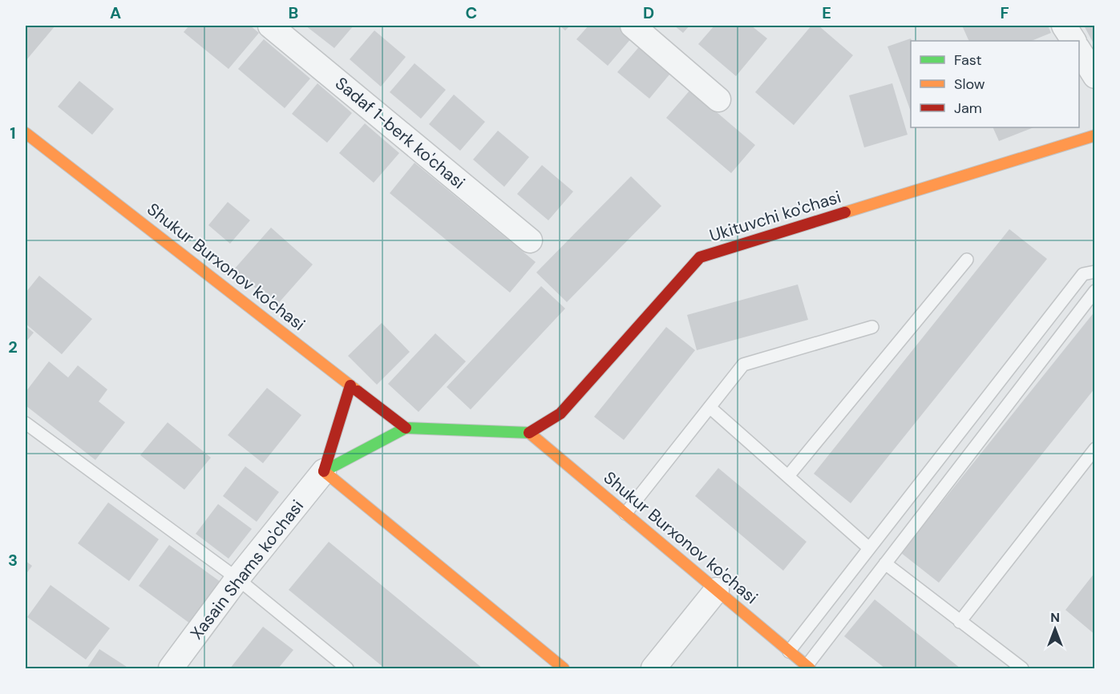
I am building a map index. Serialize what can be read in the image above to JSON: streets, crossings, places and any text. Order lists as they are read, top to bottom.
{
  "streets": {
    "street": [
      "Sadaf 1-berk ko'chasi",
      "Ukituvchi ko'chasi",
      "Shukur Burxonov ko'chasi",
      "Xasain Shams ko'chasi"
    ]
  },
  "crossings": [
    ["Ukituvchi ko'chasi", "Shukur Burxonov ko'chasi"]
  ],
  "legend": ["Fast", "Slow", "Jam"],
  "north": "top",
  "grid": {
    "columns": [
      "A",
      "B",
      "C",
      "D",
      "E",
      "F"
    ],
    "rows": ["1", "2", "3"]
  }
}
